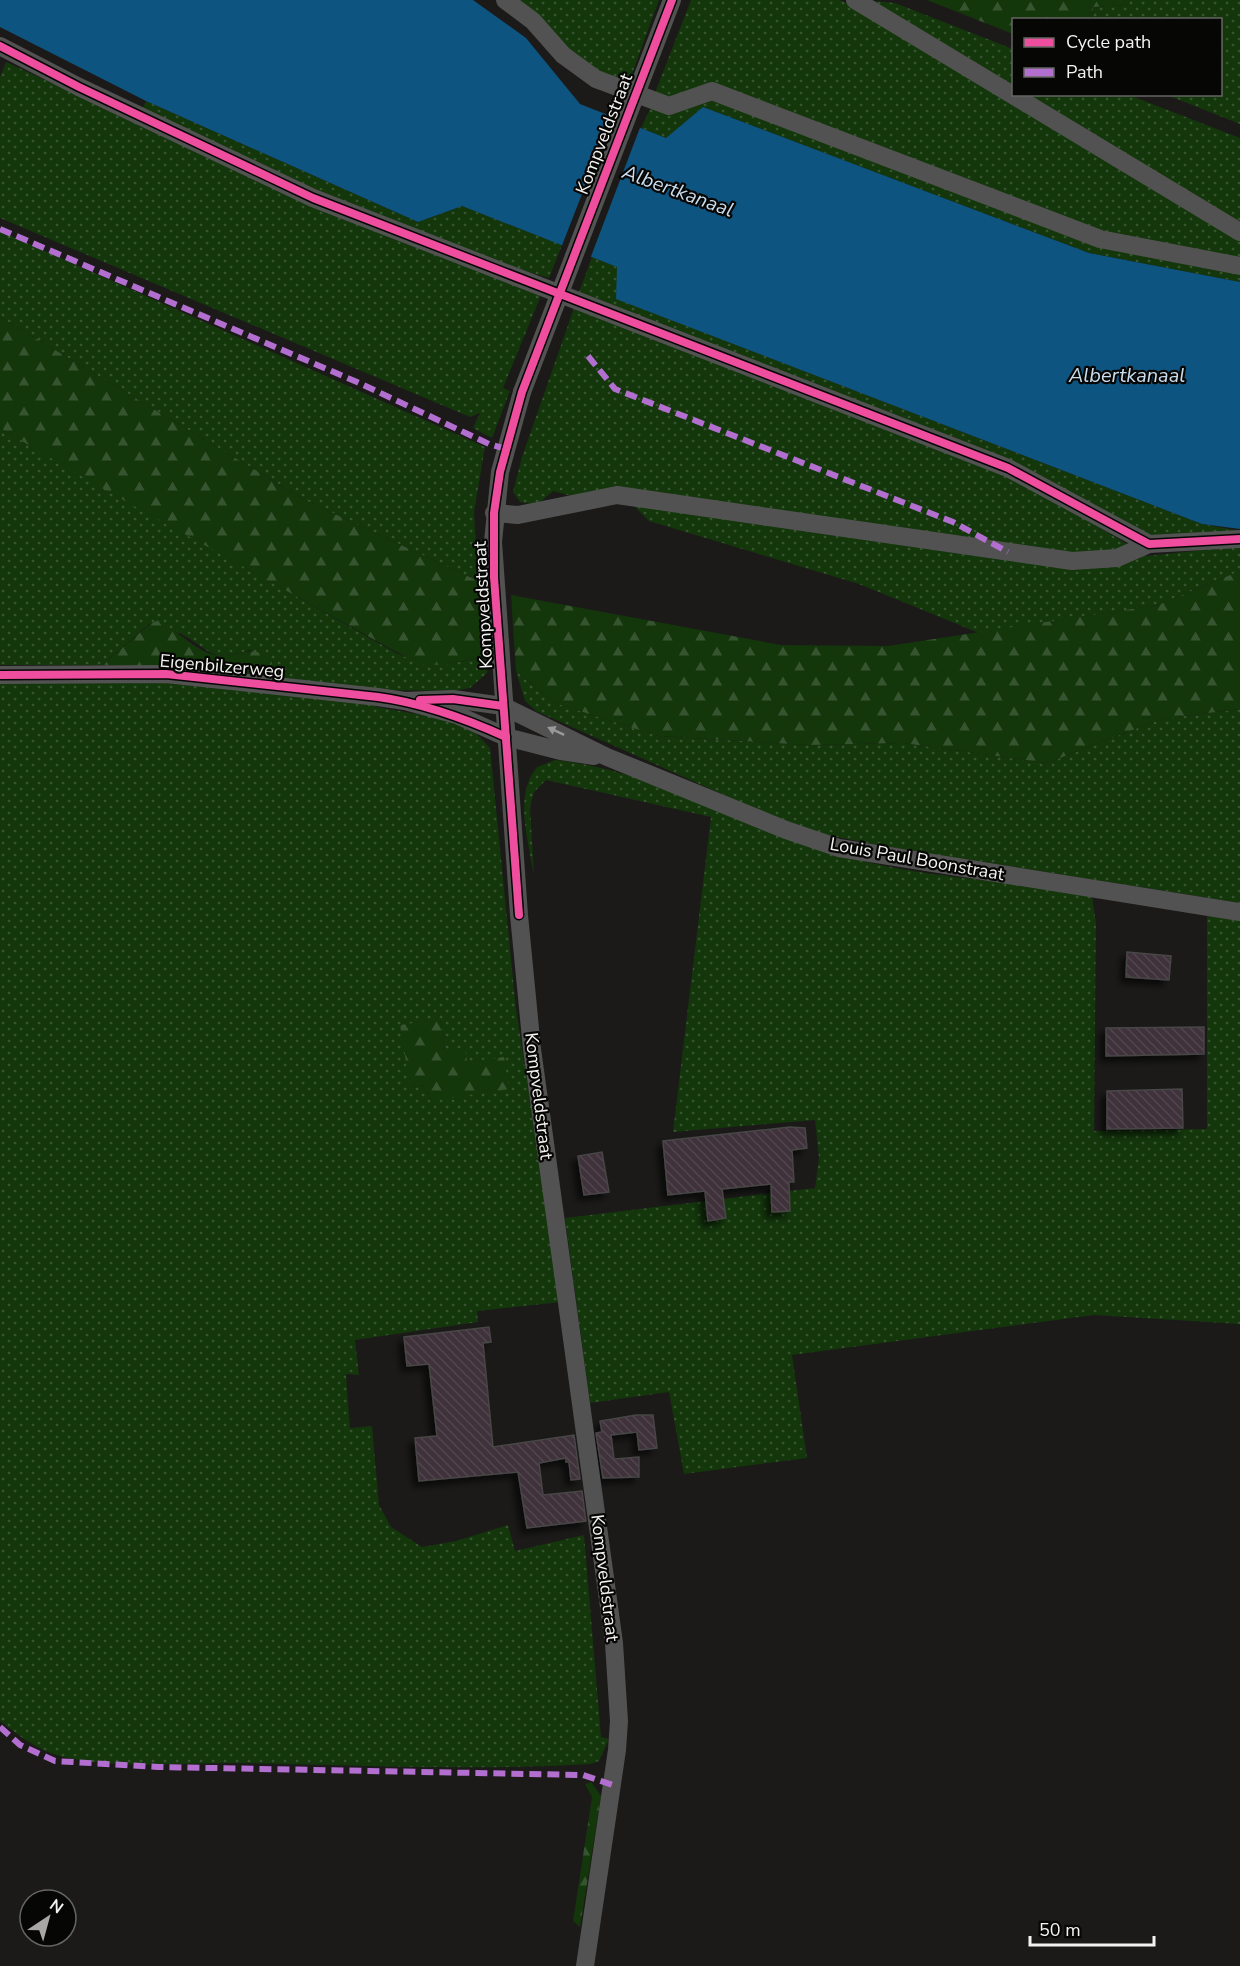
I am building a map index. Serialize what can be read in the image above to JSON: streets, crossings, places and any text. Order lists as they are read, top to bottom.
{
  "streets": {
    "street": ["Kompveldstraat", "Eigenbilzerweg", "Louis Paul Boonstraat"]
  },
  "crossings": [
    ["Kompveldstraat", "Eigenbilzerweg"],
    ["Kompveldstraat", "Louis Paul Boonstraat"],
    ["Eigenbilzerweg", "Louis Paul Boonstraat"]
  ],
  "water": ["Albertkanaal"],
  "legend": ["Cycle path", "Path"],
  "scale_bar": "50 m",
  "north": "top right"
}
